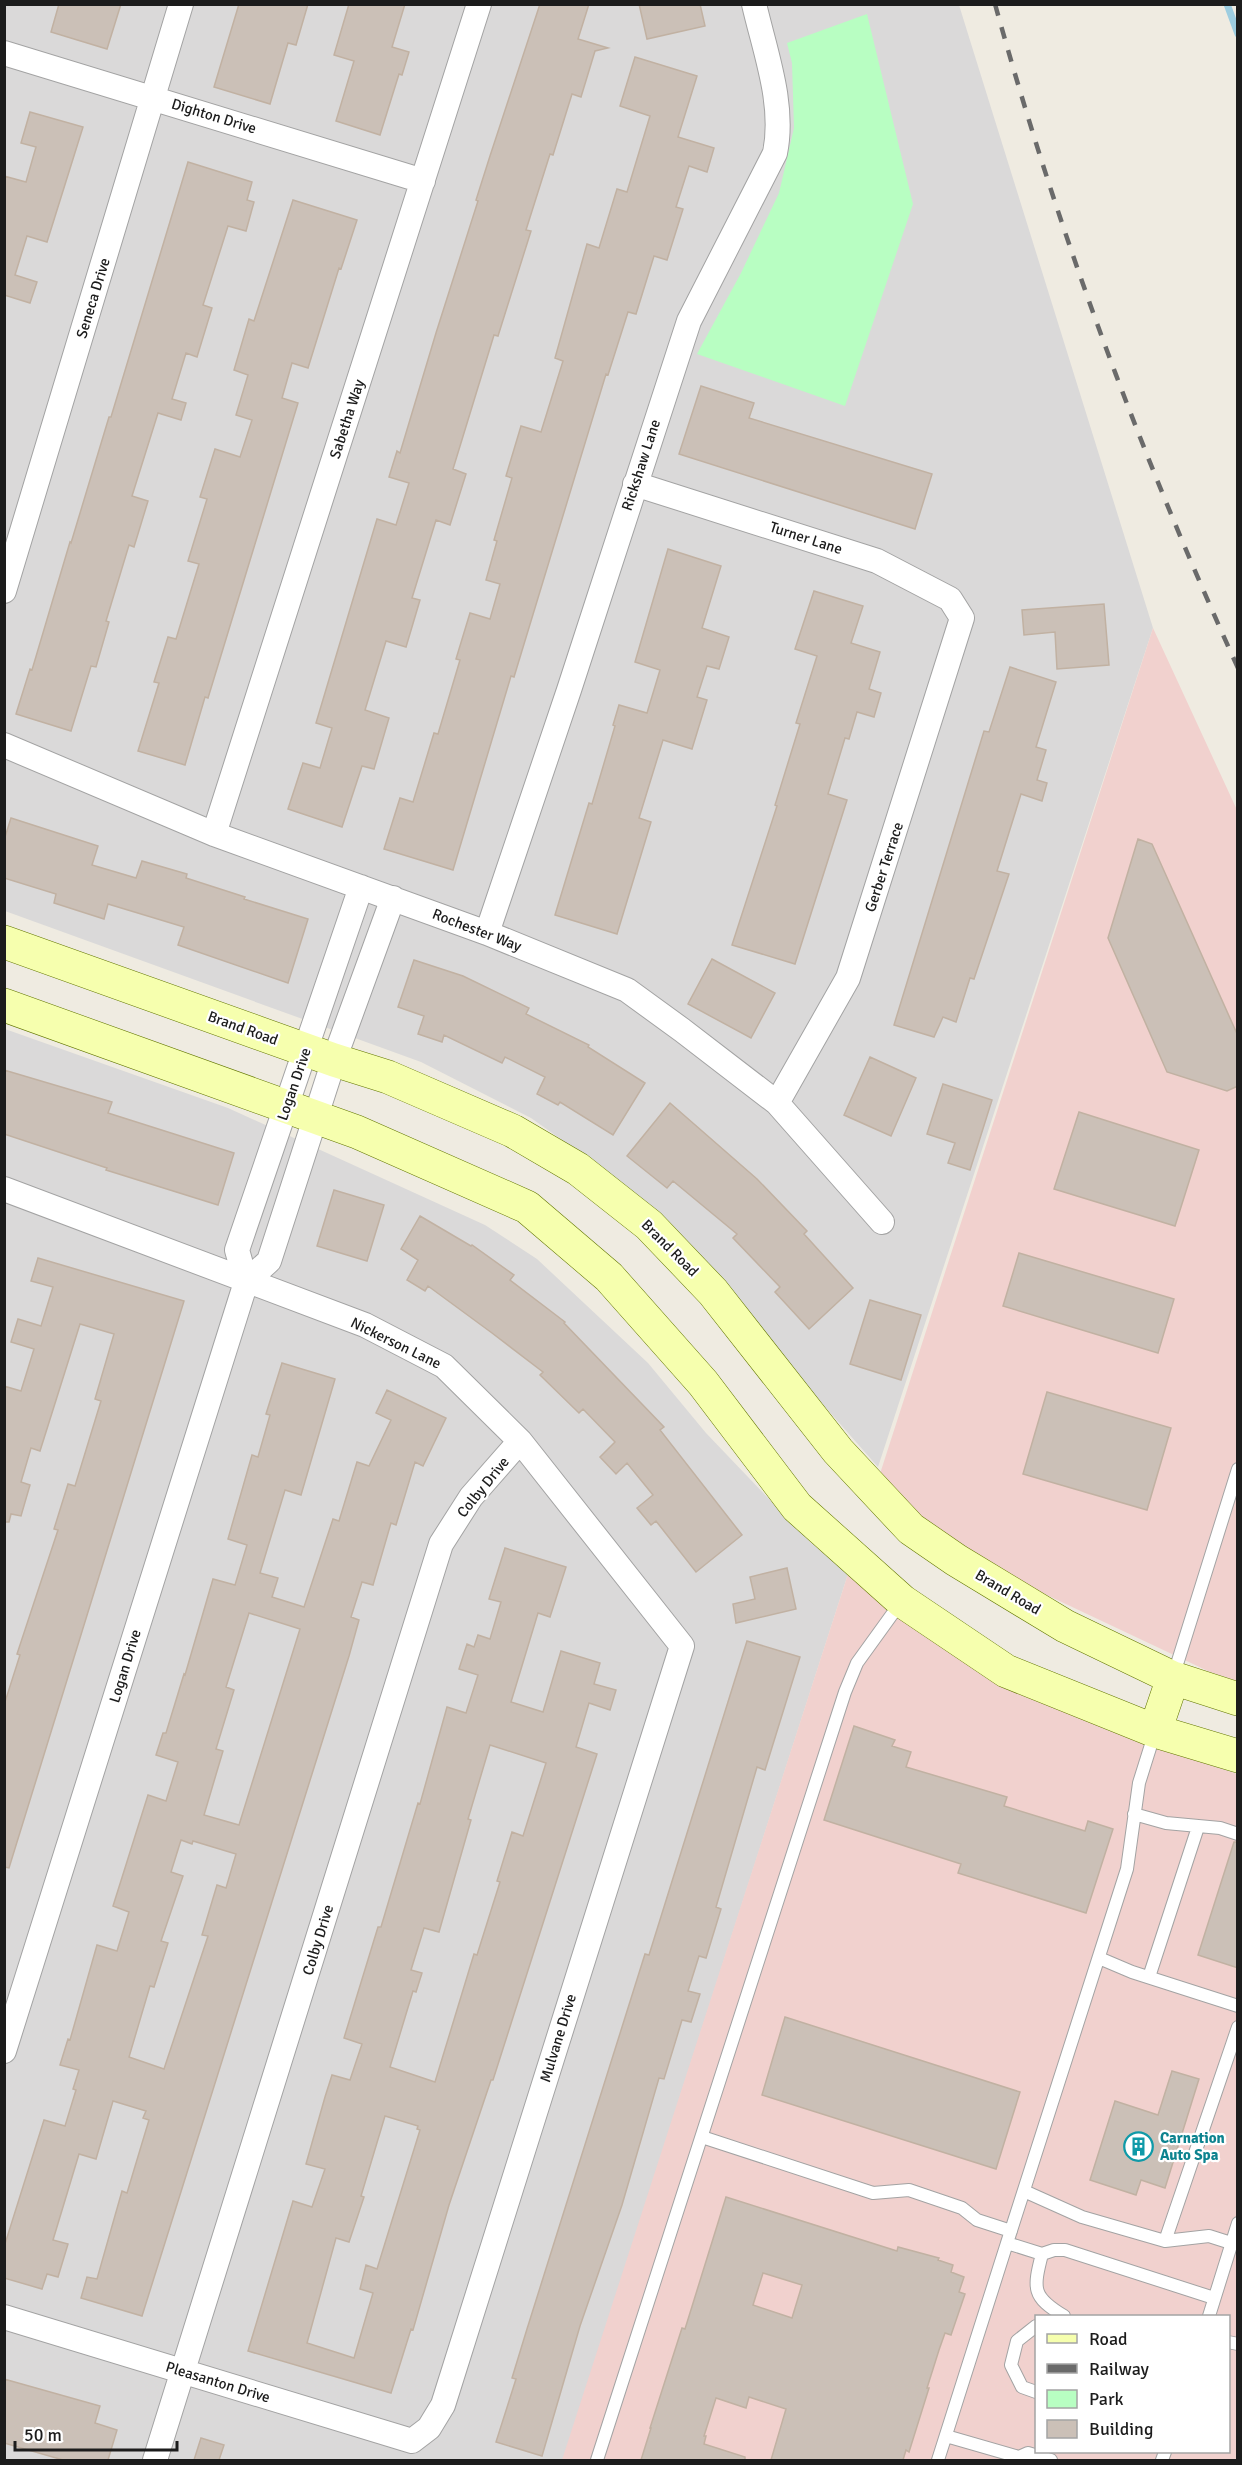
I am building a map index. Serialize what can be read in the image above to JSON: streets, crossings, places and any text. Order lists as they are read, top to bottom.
{
  "streets": {
    "main road": ["Brand Road"],
    "street": [
      "Dighton Drive",
      "Seneca Drive",
      "Sabetha Way",
      "Rickshaw Lane",
      "Turner Lane",
      "Gerber Terrace",
      "Rochester Way",
      "Logan Drive",
      "Nickerson Lane",
      "Colby Drive",
      "Mulvane Drive",
      "Pleasanton Drive"
    ]
  },
  "crossings": [
    ["Dighton Drive", "Seneca Drive"],
    ["Dighton Drive", "Sabetha Way"],
    ["Sabetha Way", "Rochester Way"],
    ["Rickshaw Lane", "Turner Lane"],
    ["Rickshaw Lane", "Rochester Way"],
    ["Turner Lane", "Gerber Terrace"],
    ["Gerber Terrace", "Rochester Way"],
    ["Rochester Way", "Logan Drive"],
    ["Brand Road", "Logan Drive"],
    ["Logan Drive", "Nickerson Lane"],
    ["Nickerson Lane", "Colby Drive"],
    ["Nickerson Lane", "Mulvane Drive"],
    ["Colby Drive", "Pleasanton Drive"],
    ["Mulvane Drive", "Pleasanton Drive"]
  ],
  "places": {
    "building": ["Carnation Auto Spa"]
  },
  "legend": [
    "Road",
    "Railway",
    "Park",
    "Building"
  ],
  "scale_bar": "50 m"
}
